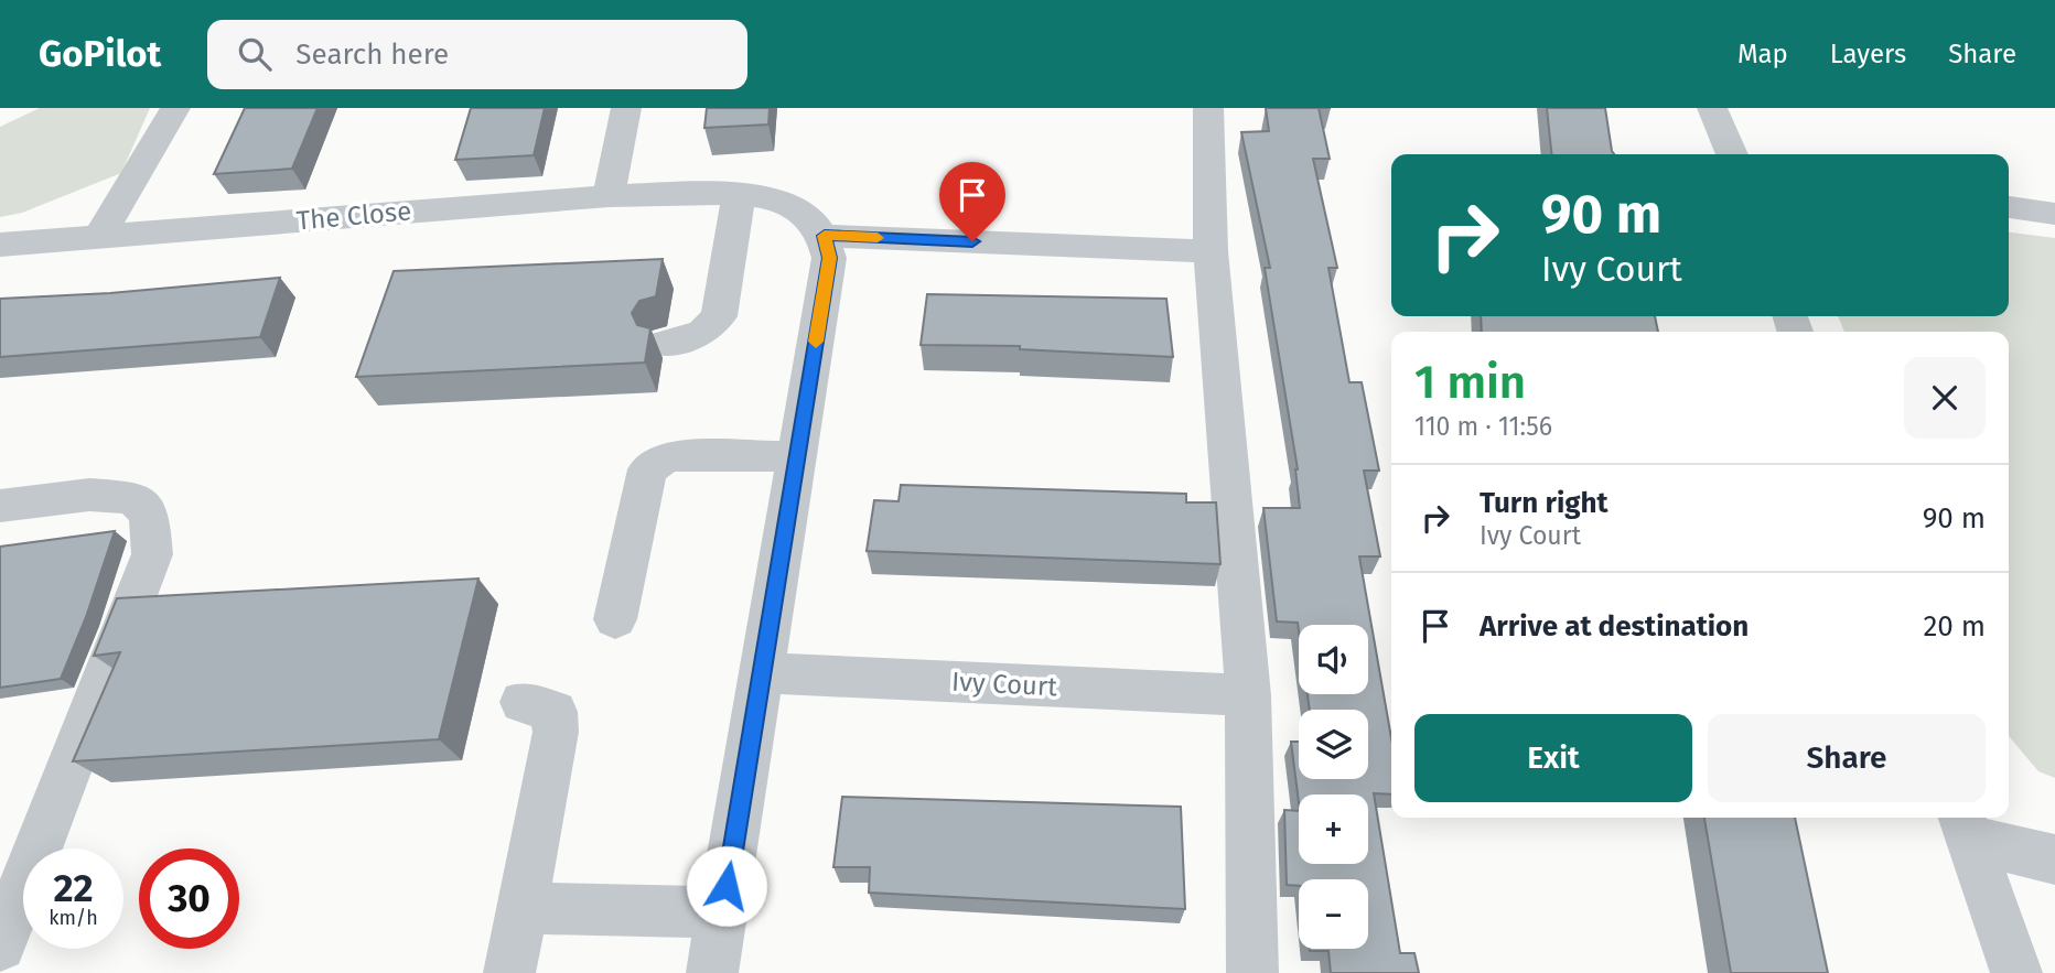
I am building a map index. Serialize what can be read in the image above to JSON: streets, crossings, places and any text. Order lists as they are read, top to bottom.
{
  "streets": {
    "street": ["The Close", "Ivy Court"]
  },
  "page": {
    "header": "GoPilot",
    "search": "Search here",
    "nav": ["Map", "Layers", "Share"],
    "turn": ["90 m", "Ivy Court"],
    "heading": ["1 min", "110 m · 11:56"],
    "list": [
      {
        "name": "Turn right",
        "note": "Ivy Court",
        "value": "90 m"
      },
      {
        "name": "Arrive at destination",
        "value": "20 m"
      }
    ],
    "map_buttons": ["+", "−"],
    "buttons": ["Exit", "Share"],
    "speed": "22 km/h",
    "limit": "30"
  }
}
